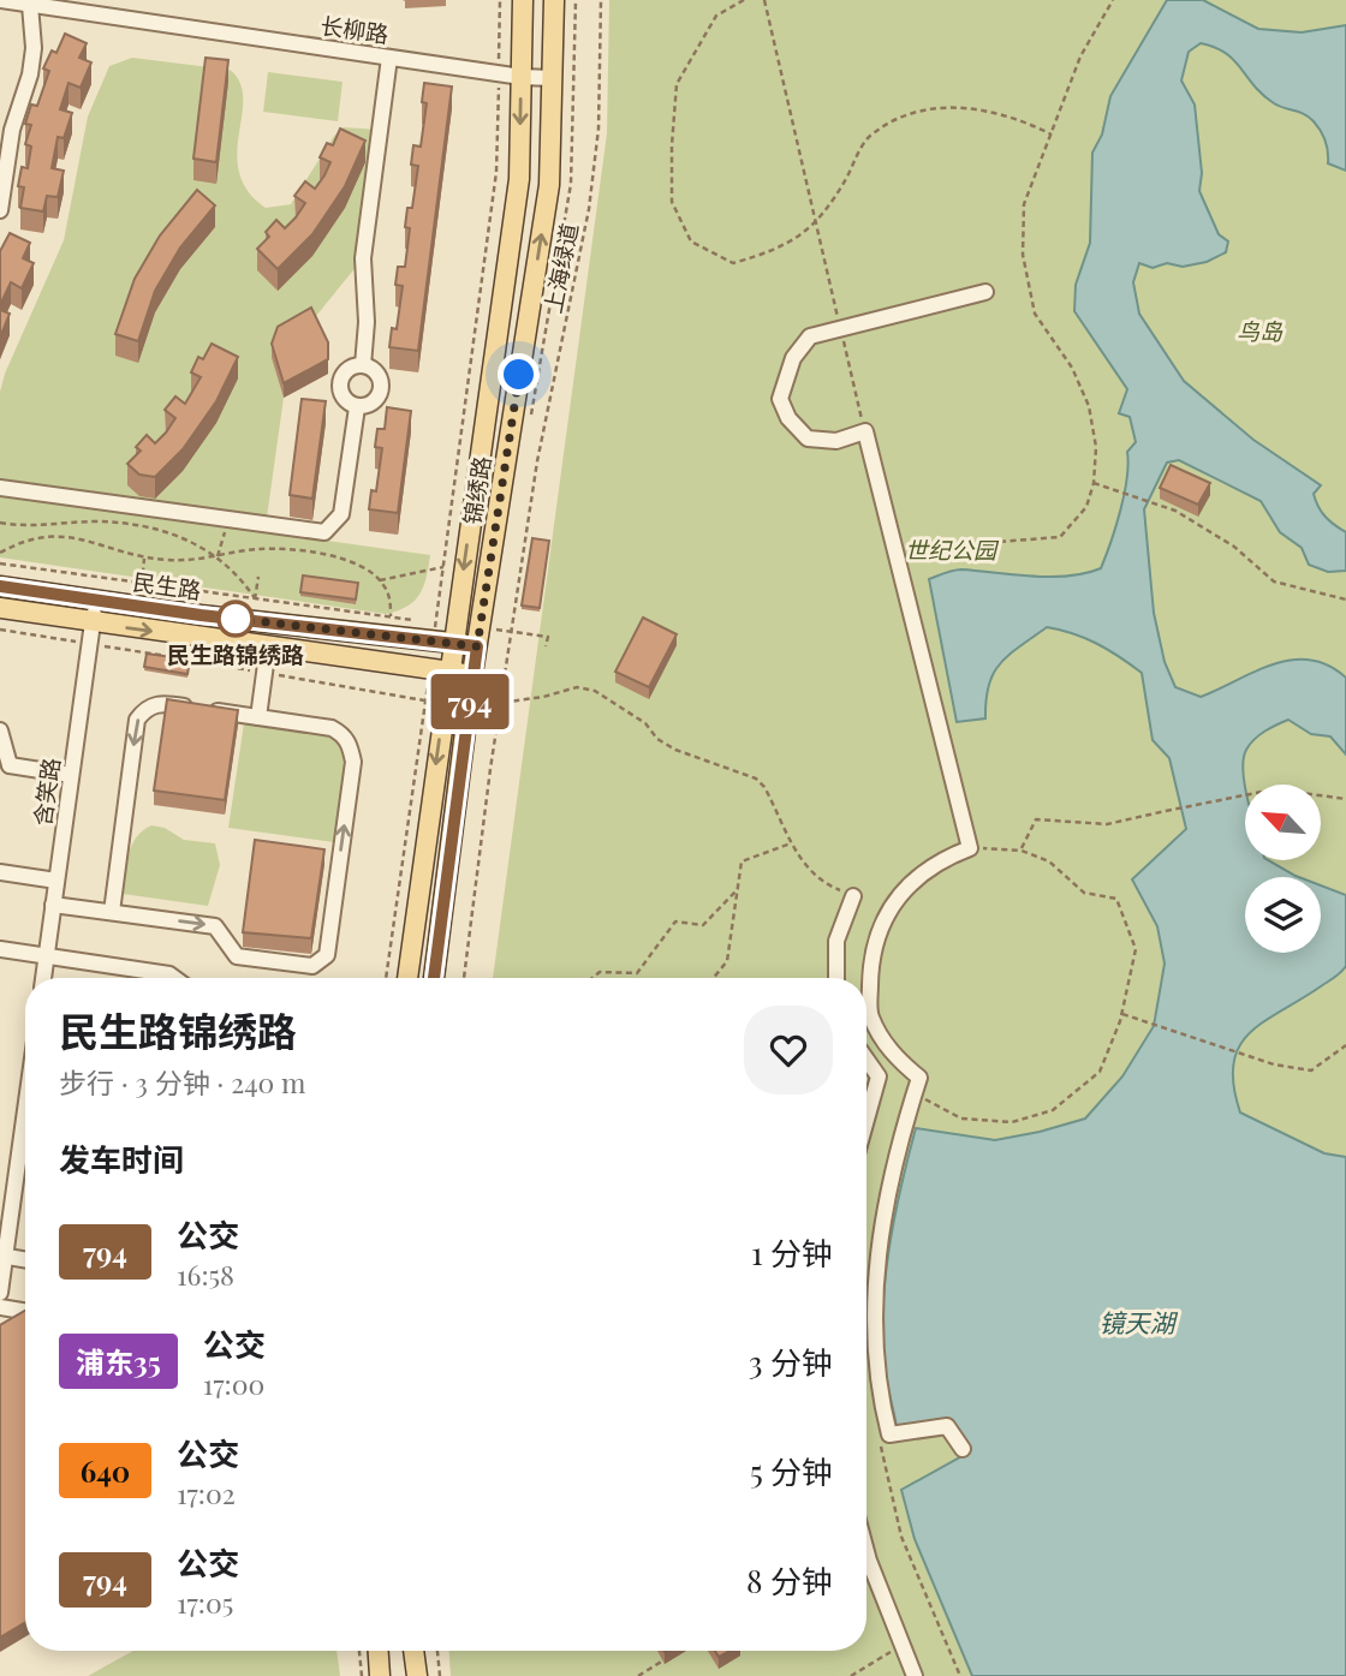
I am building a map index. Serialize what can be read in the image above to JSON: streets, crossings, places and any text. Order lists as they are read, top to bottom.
{
  "streets": {
    "main road": ["锦绣路", "民生路"],
    "street": ["长柳路", "含笑路"],
    "path": ["上海绿道"]
  },
  "crossings": [
    ["长柳路", "锦绣路"],
    ["锦绣路", "民生路"],
    ["民生路", "含笑路"]
  ],
  "water": ["镜天湖"],
  "parks": ["鸟岛", "世纪公园"],
  "places": ["民生路锦绣路"],
  "lines": ["bus line 794"],
  "north": "top left",
  "page": {
    "on_map": "794",
    "heading": [
      ["民生路锦绣路", "步行 · 3 分钟 · 240 m"],
      "发车时间"
    ],
    "list": [
      {
        "mark": "794",
        "name": "公交",
        "note": "16:58",
        "value": "1 分钟"
      },
      {
        "mark": "浦东35",
        "name": "公交",
        "note": "17:00",
        "value": "3 分钟"
      },
      {
        "mark": "640",
        "name": "公交",
        "note": "17:02",
        "value": "5 分钟"
      },
      {
        "mark": "794",
        "name": "公交",
        "note": "17:05",
        "value": "8 分钟"
      }
    ]
  }
}
